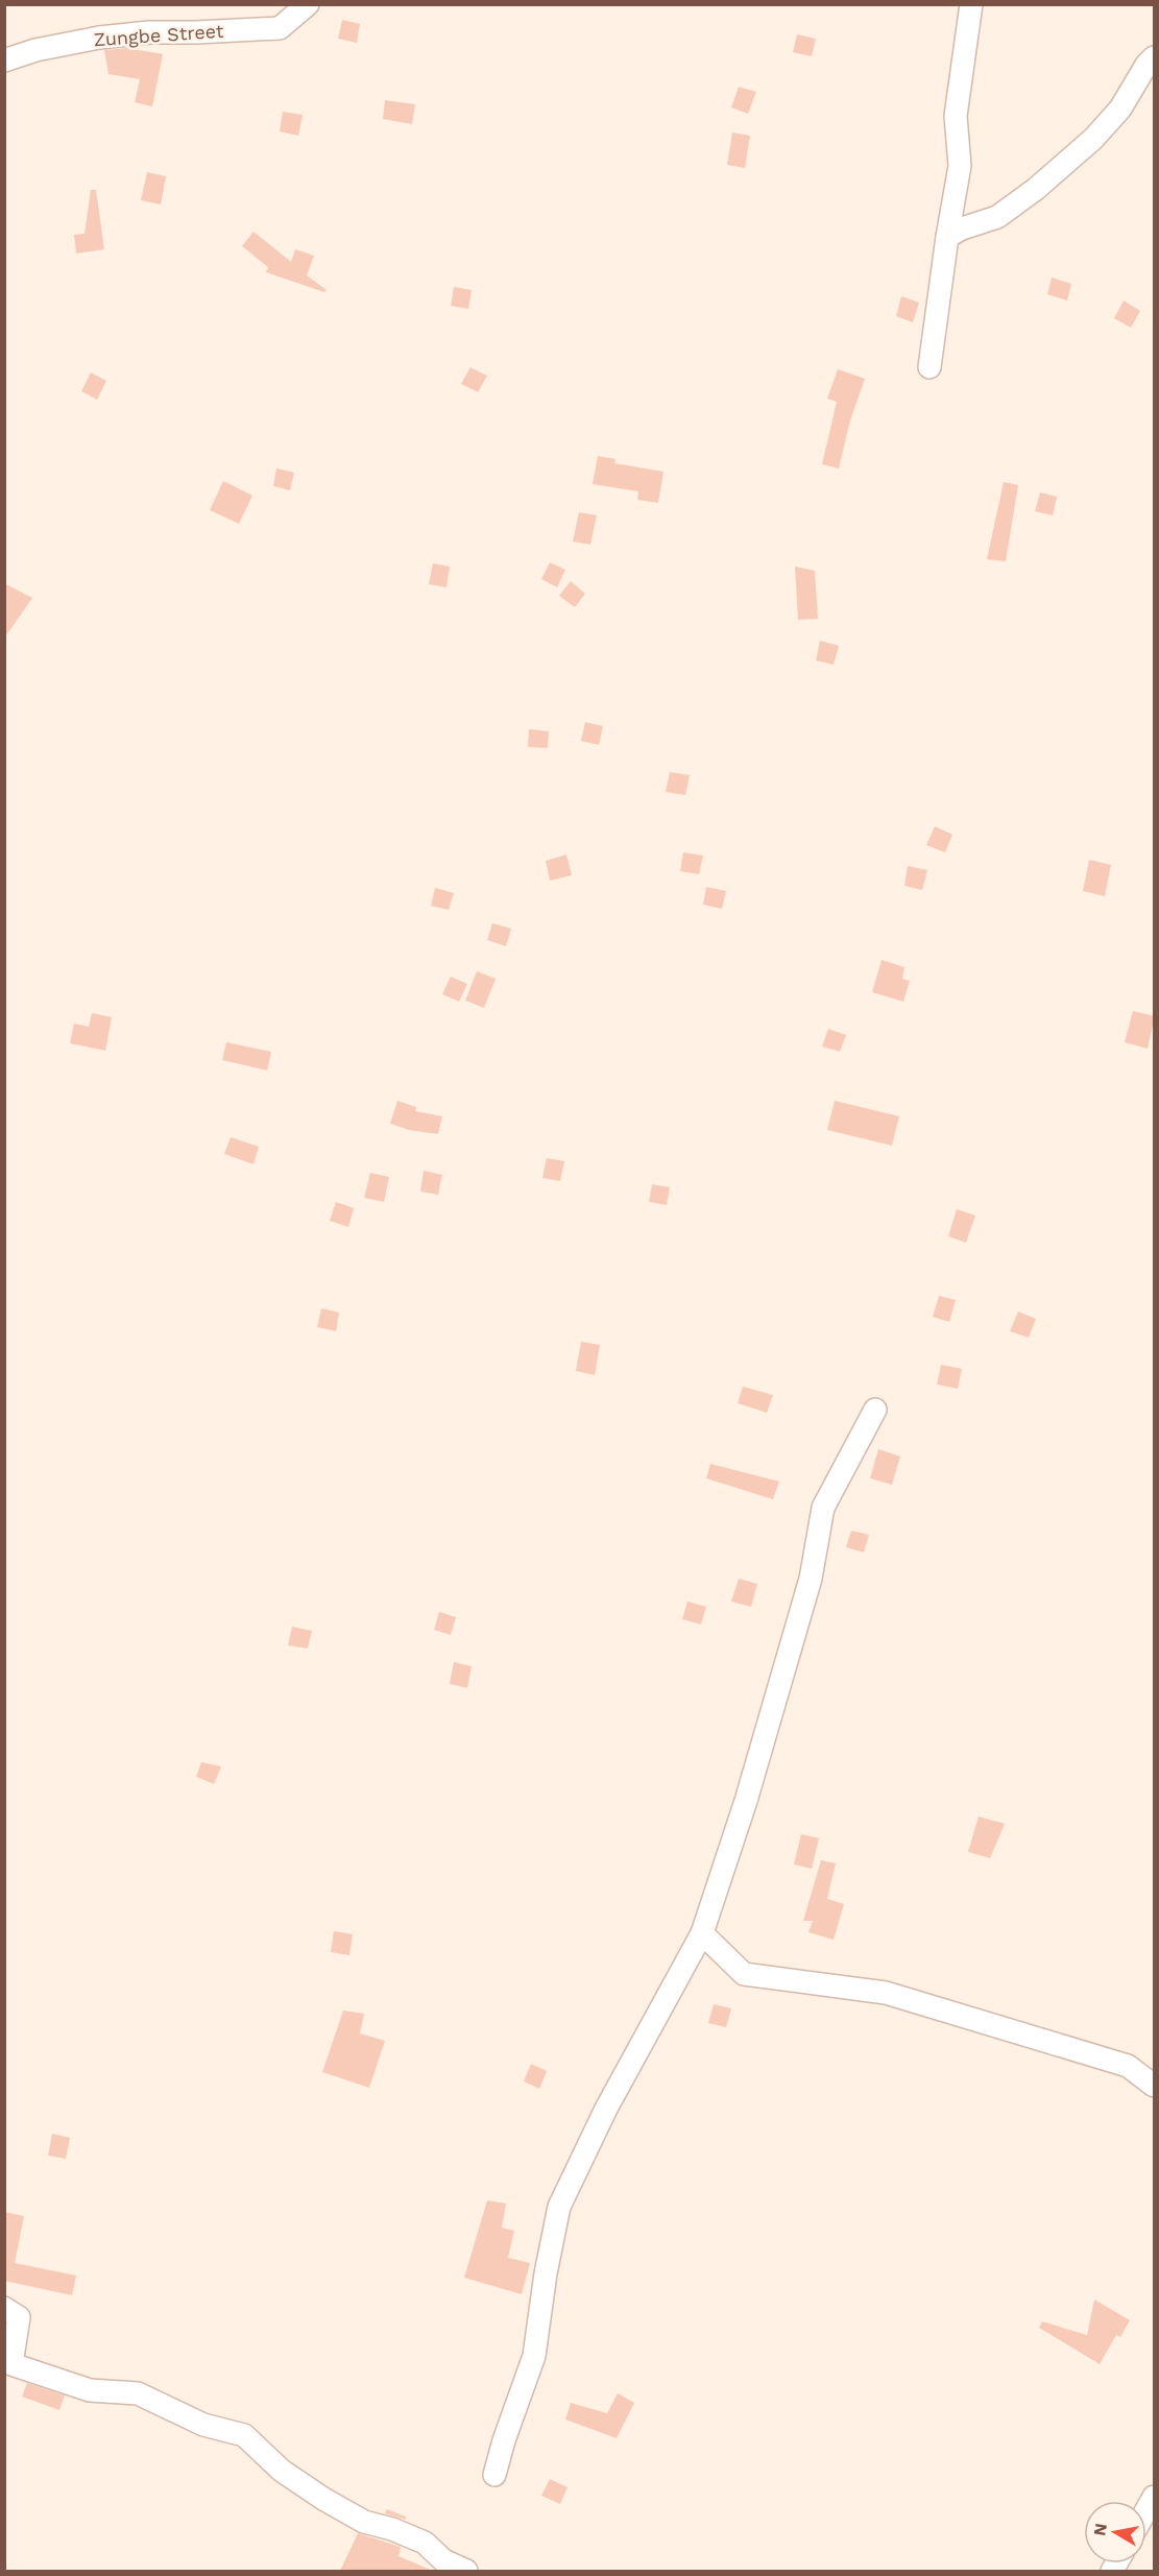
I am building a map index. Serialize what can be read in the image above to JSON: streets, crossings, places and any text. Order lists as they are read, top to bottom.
{
  "streets": {
    "street": ["Zungbe Street"]
  },
  "north": "left"
}
